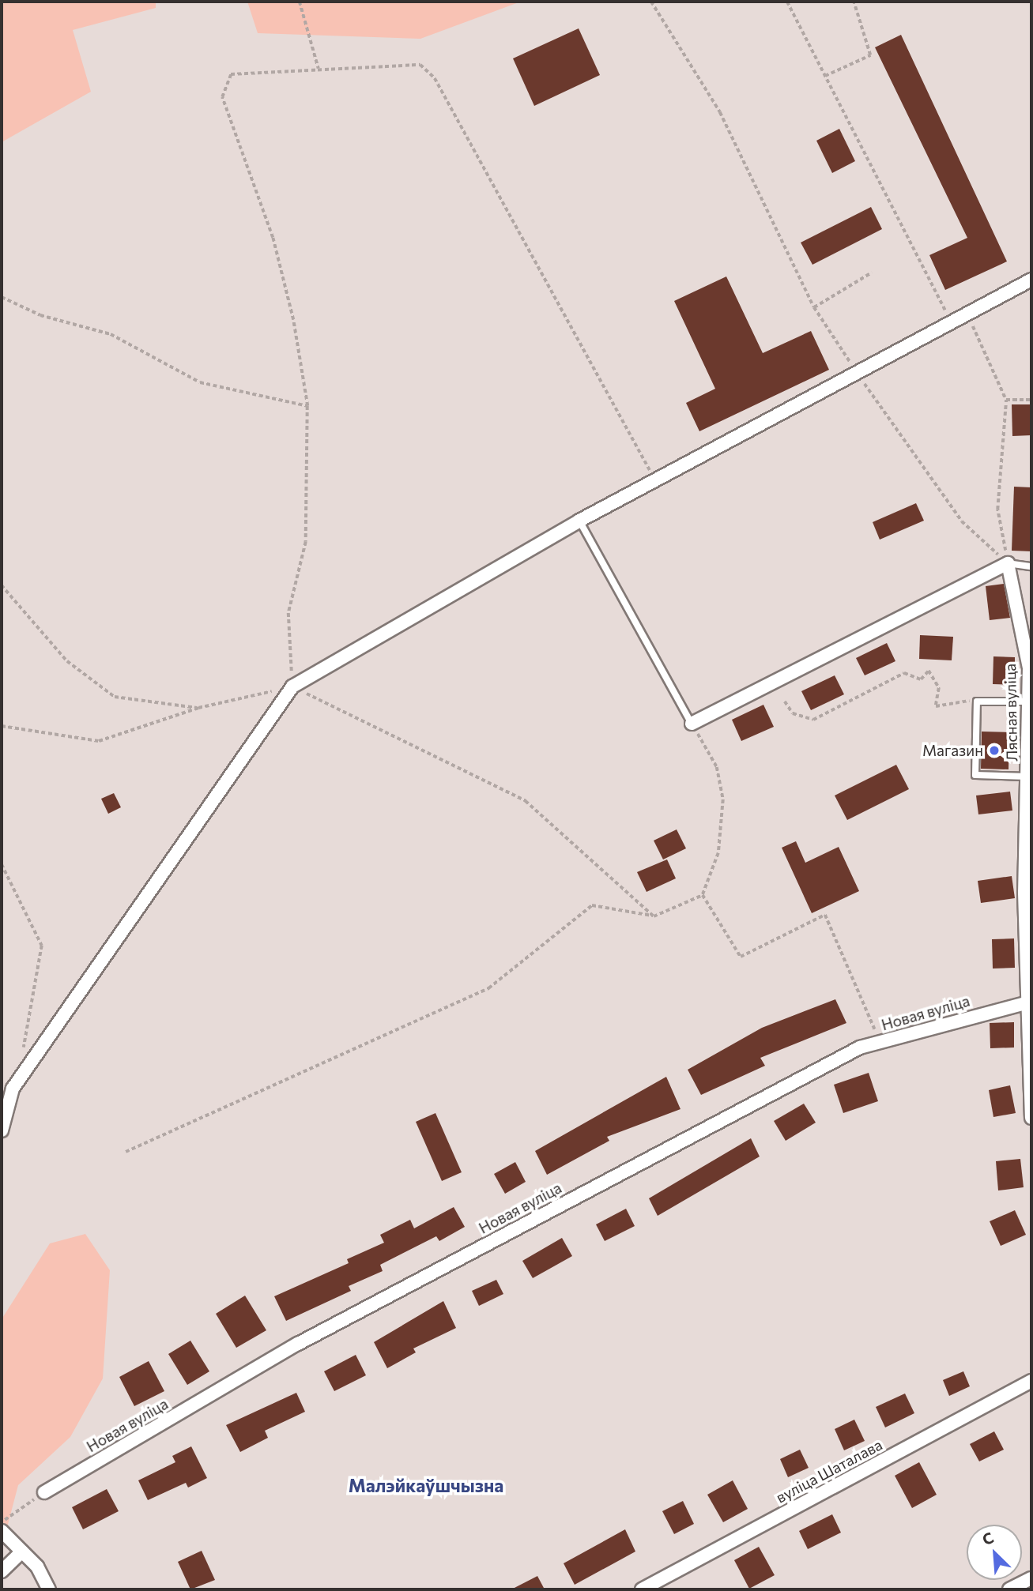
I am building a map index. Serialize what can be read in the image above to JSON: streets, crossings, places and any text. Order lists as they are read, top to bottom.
{
  "streets": {
    "street": ["Лясная вуліца", "Новая вуліца", "вуліца Шаталава"]
  },
  "crossings": [
    ["Лясная вуліца", "Новая вуліца"]
  ],
  "districts": ["Малэйкаўшчызна"],
  "places": ["Магазин"],
  "north": "top left"
}
